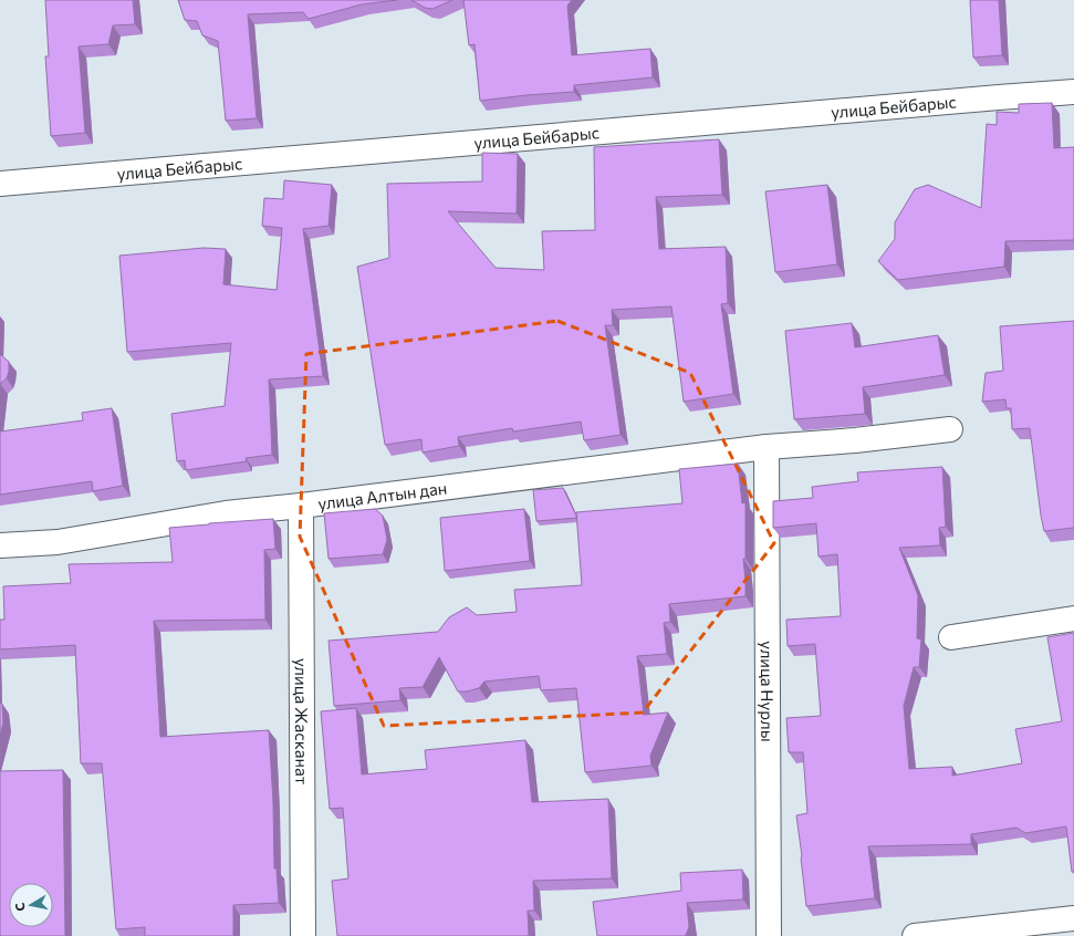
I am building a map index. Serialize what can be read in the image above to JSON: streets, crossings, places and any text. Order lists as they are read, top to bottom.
{
  "streets": {
    "street": [
      "улица Бейбарыс",
      "улица Алтын дан",
      "улица Нурлы",
      "улица Жасканат"
    ]
  },
  "crossings": [
    ["улица Алтын дан", "улица Нурлы"],
    ["улица Алтын дан", "улица Жасканат"]
  ],
  "north": "left"
}
